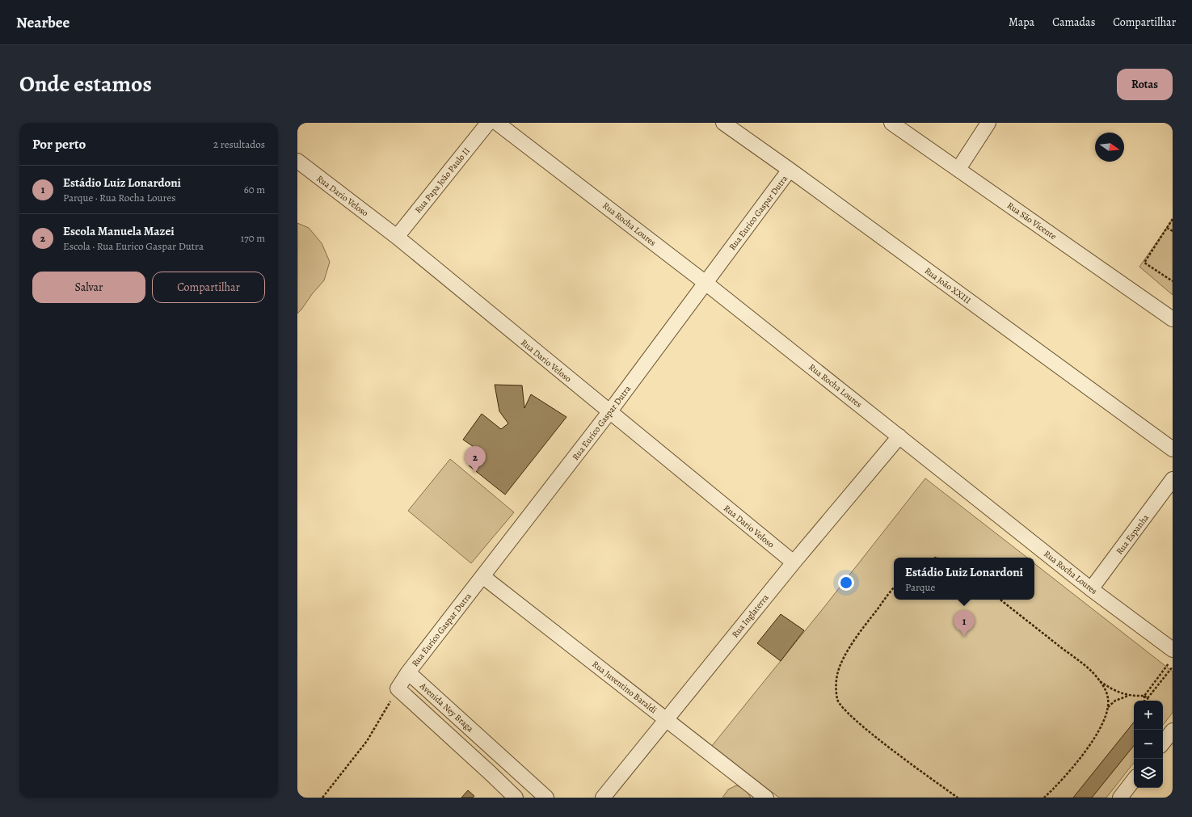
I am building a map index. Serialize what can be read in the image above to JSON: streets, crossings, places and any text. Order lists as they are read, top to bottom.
{
  "streets": {
    "street": [
      "Rua Papa João Paulo II",
      "Rua Dario Veloso",
      "Rua Eurico Gaspar Dutra",
      "Rua São Vicente",
      "Rua Rocha Loures",
      "Rua João XXIII",
      "Rua Espanha",
      "Rua Inglaterra",
      "Rua Juventino Baraldi",
      "Avenida Ney Braga"
    ]
  },
  "crossings": [
    ["Rua Papa João Paulo II", "Rua Dario Veloso"],
    ["Rua Dario Veloso", "Rua Eurico Gaspar Dutra"],
    ["Rua Dario Veloso", "Rua Inglaterra"],
    ["Rua Eurico Gaspar Dutra", "Rua Rocha Loures"],
    ["Rua Eurico Gaspar Dutra", "Rua João XXIII"],
    ["Rua Eurico Gaspar Dutra", "Rua Juventino Baraldi"],
    ["Rua Eurico Gaspar Dutra", "Avenida Ney Braga"],
    ["Rua Rocha Loures", "Rua Espanha"],
    ["Rua Rocha Loures", "Rua Inglaterra"],
    ["Rua Inglaterra", "Rua Juventino Baraldi"]
  ],
  "north": "right",
  "page": {
    "header": "Nearbee",
    "nav": ["Mapa", "Camadas", "Compartilhar"],
    "title": "Onde estamos",
    "buttons": [
      "Rotas",
      ["Salvar", "Compartilhar"]
    ],
    "heading": ["Por perto", "2 resultados"],
    "list": [
      {
        "mark": "1",
        "name": "Estádio Luiz Lonardoni",
        "note": "Parque · Rua Rocha Loures",
        "value": "60 m"
      },
      {
        "mark": "2",
        "name": "Escola Manuela Mazei",
        "note": "Escola · Rua Eurico Gaspar Dutra",
        "value": "170 m"
      }
    ],
    "pins": ["2", "1"],
    "popup": ["Estádio Luiz Lonardoni", "Parque"],
    "map_buttons": ["+", "−"]
  }
}
